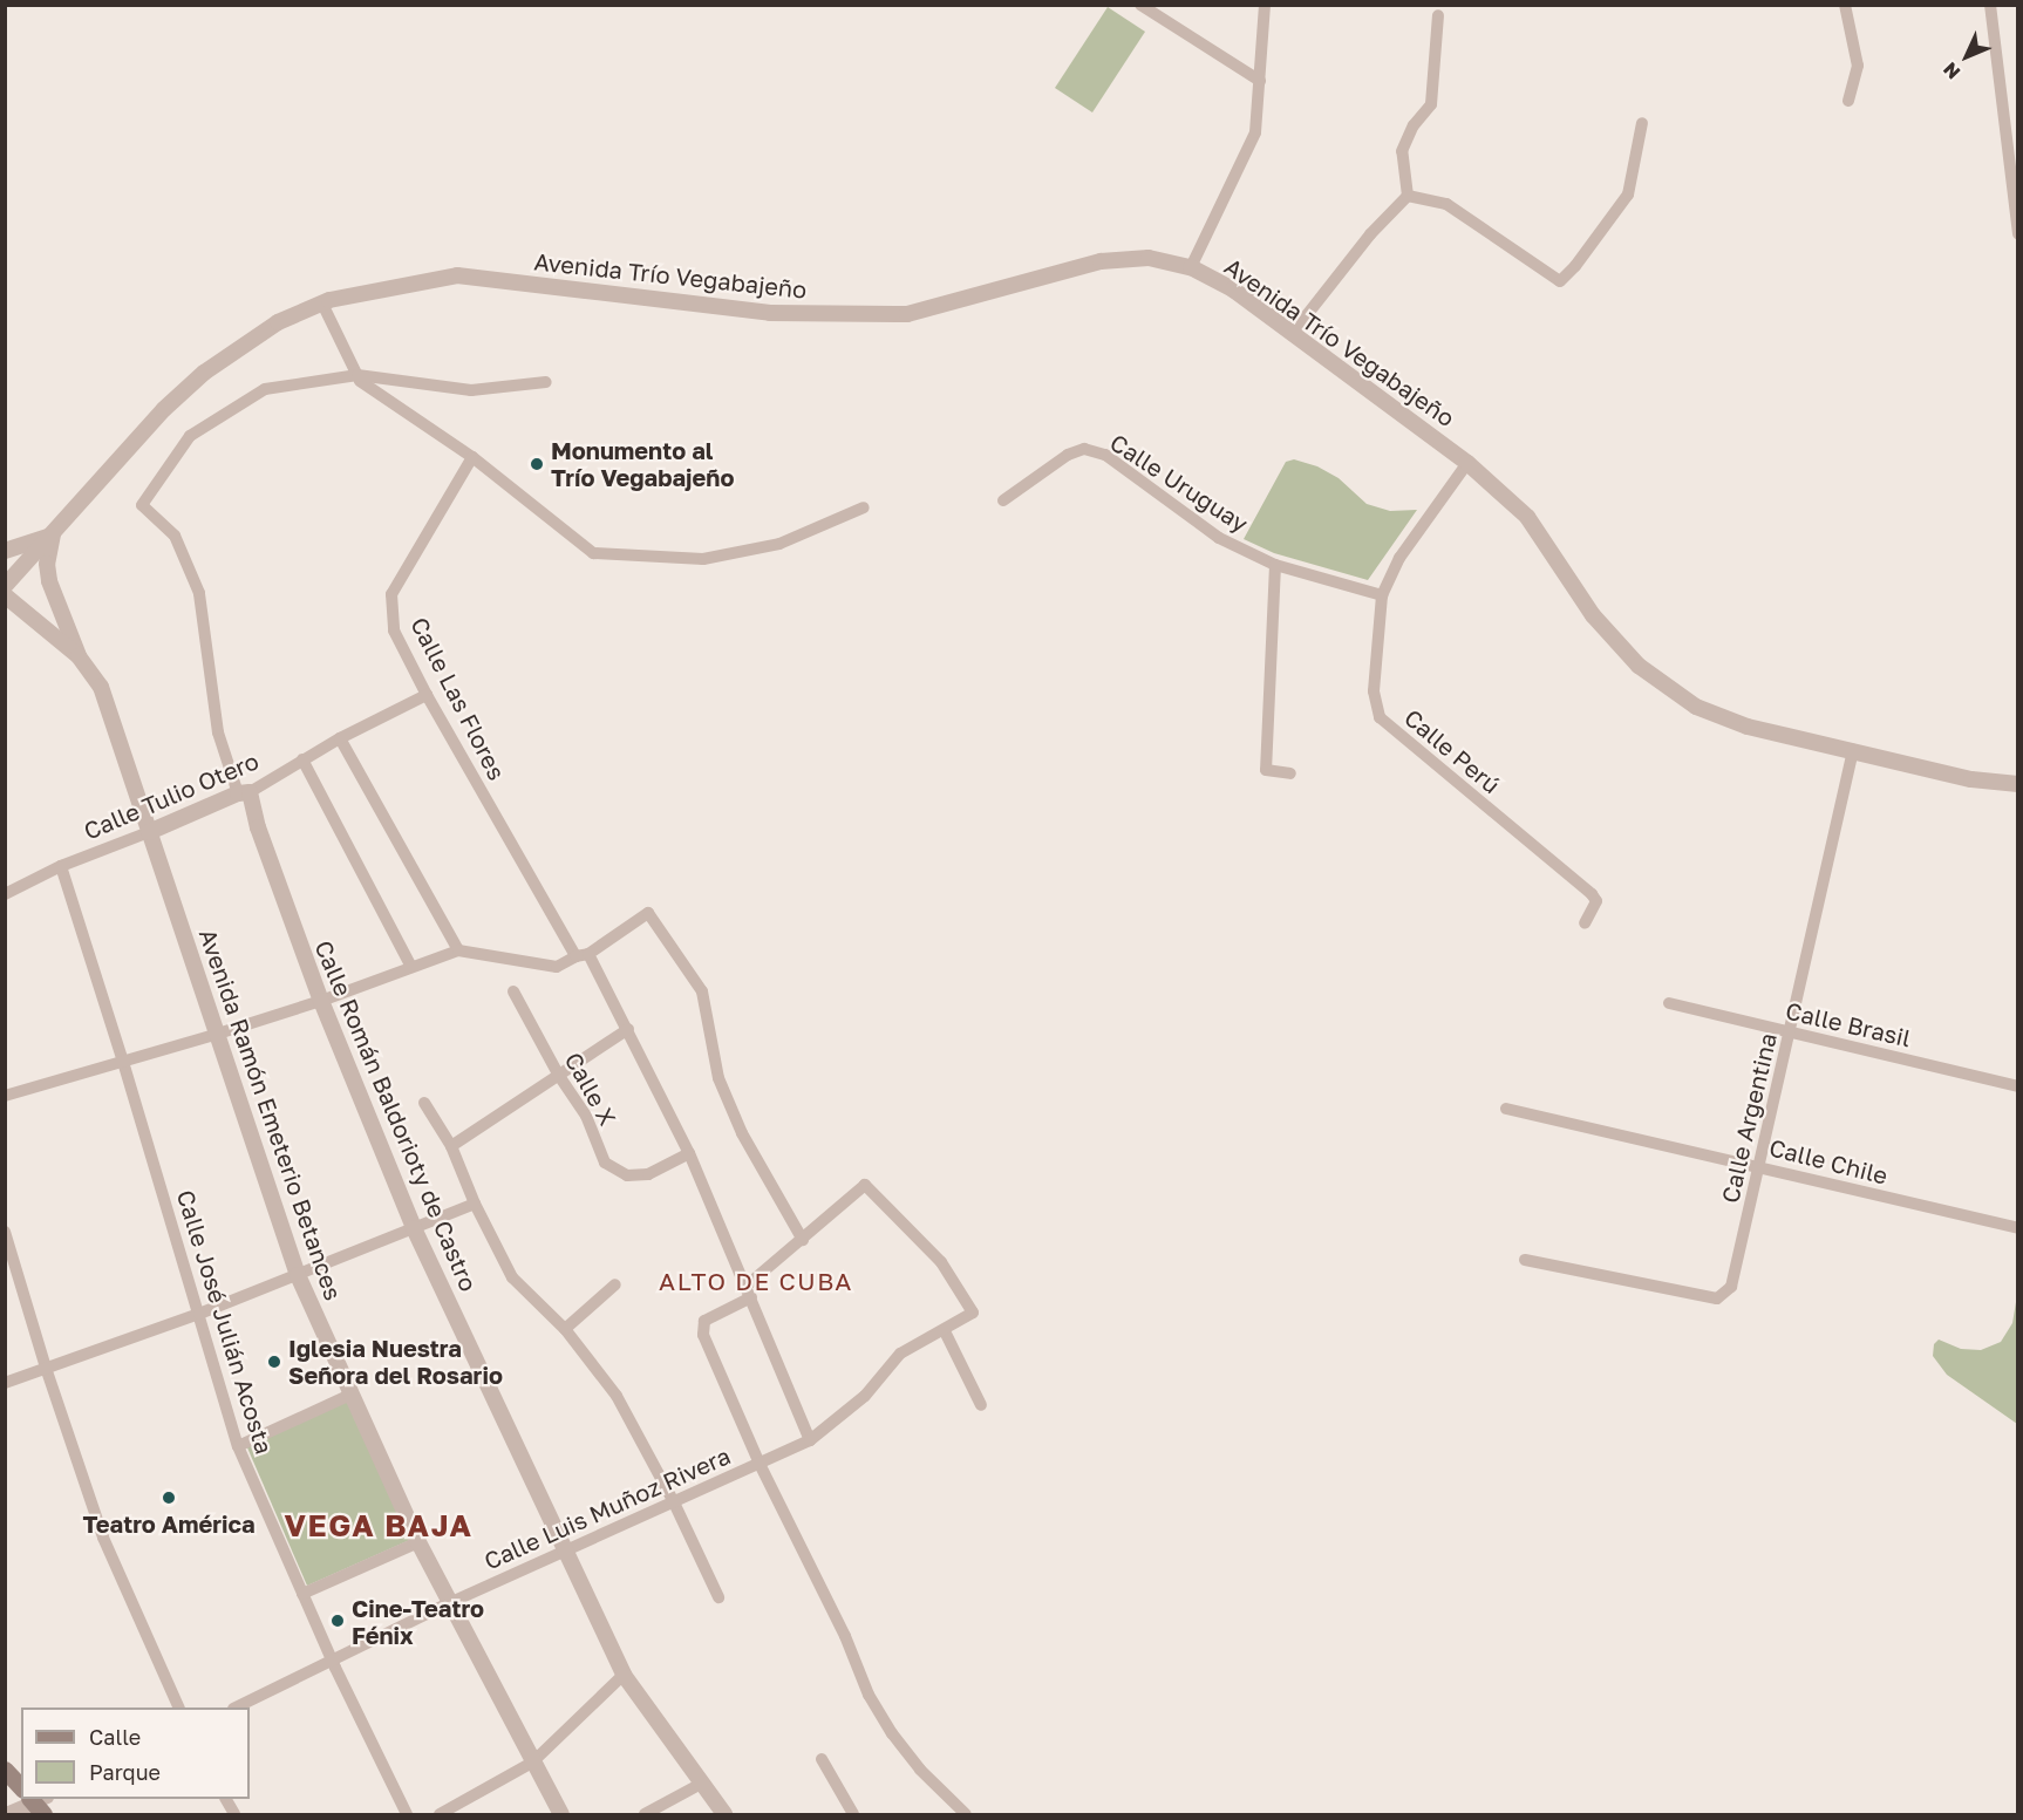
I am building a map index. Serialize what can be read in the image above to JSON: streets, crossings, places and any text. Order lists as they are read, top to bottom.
{
  "streets": {
    "street": [
      "Avenida Trío Vegabajeño",
      "Calle Uruguay",
      "Calle Las Flores",
      "Calle Perú",
      "Calle Tulio Otero",
      "Calle Brasil",
      "Calle X",
      "Avenida Ramón Emeterio Betances",
      "Calle Román Baldorioty de Castro",
      "Calle Argentina",
      "Calle Chile",
      "Calle José Julián Acosta",
      "Calle Luis Muñoz Rivera"
    ]
  },
  "crossings": [
    ["Avenida Trío Vegabajeño", "Calle Perú"],
    ["Avenida Trío Vegabajeño", "Calle Argentina"],
    ["Calle Uruguay", "Calle Perú"],
    ["Calle Las Flores", "Calle Tulio Otero"],
    ["Calle Las Flores", "Calle X"],
    ["Calle Las Flores", "Calle Luis Muñoz Rivera"],
    ["Calle Tulio Otero", "Avenida Ramón Emeterio Betances"],
    ["Calle Tulio Otero", "Calle Román Baldorioty de Castro"],
    ["Calle Tulio Otero", "Calle José Julián Acosta"],
    ["Calle Brasil", "Calle Argentina"],
    ["Avenida Ramón Emeterio Betances", "Calle Luis Muñoz Rivera"],
    ["Calle Román Baldorioty de Castro", "Calle Luis Muñoz Rivera"],
    ["Calle Argentina", "Calle Chile"],
    ["Calle José Julián Acosta", "Calle Luis Muñoz Rivera"]
  ],
  "districts": ["ALTO DE CUBA", "VEGA BAJA"],
  "places": [
    "Monumento al Trío Vegabajeño",
    "Iglesia Nuestra Señora del Rosario",
    "Teatro América",
    "Cine-Teatro Fénix"
  ],
  "legend": ["Calle", "Parque"],
  "north": "bottom left"
}
